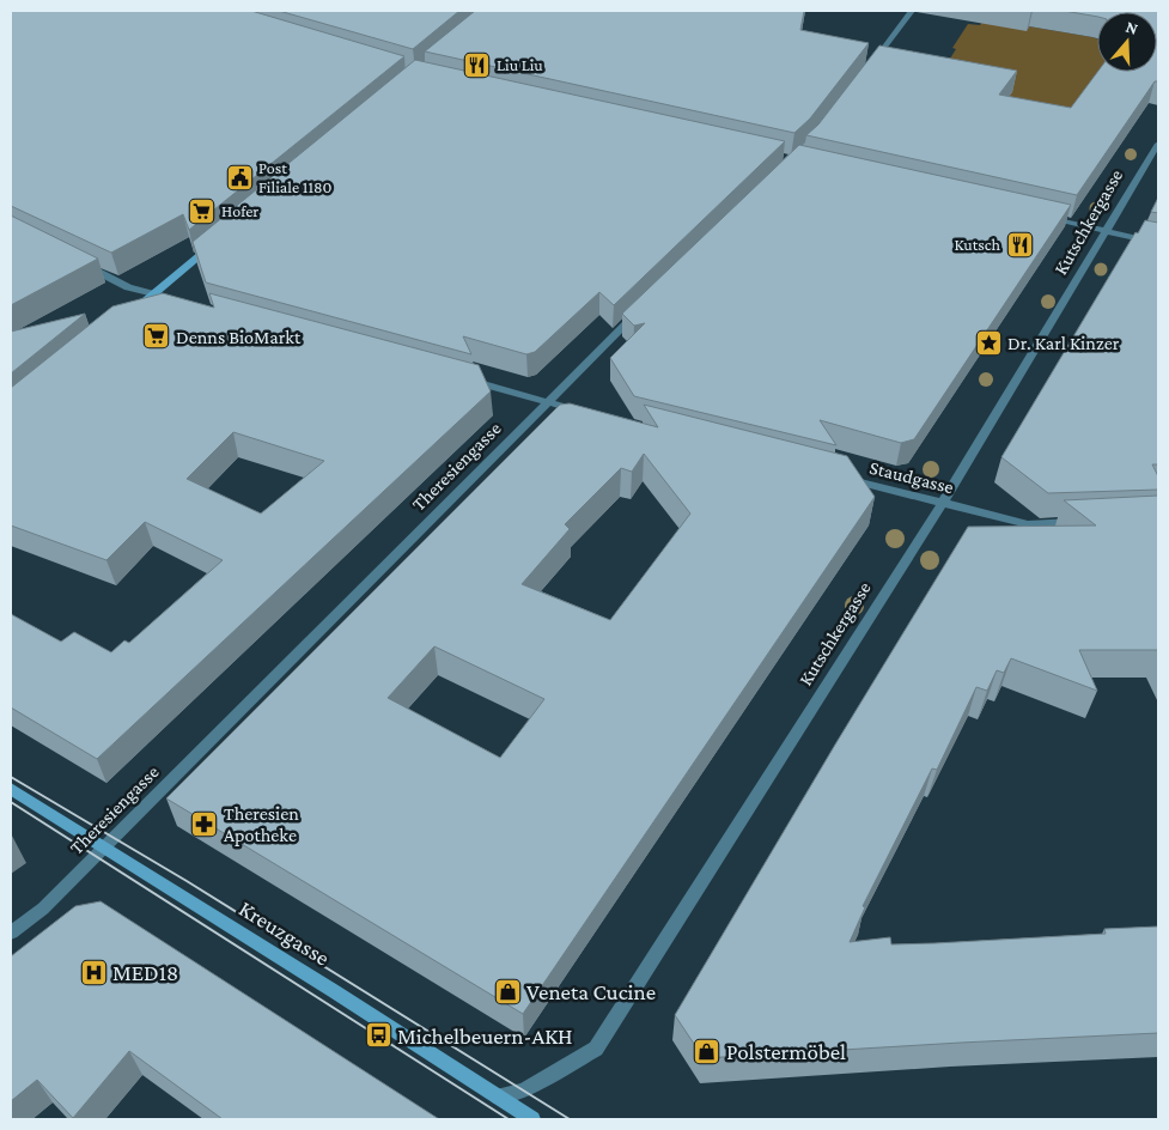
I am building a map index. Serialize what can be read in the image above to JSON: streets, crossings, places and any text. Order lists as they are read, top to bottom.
{
  "streets": {
    "street": [
      "Kutschkergasse",
      "Theresiengasse",
      "Staudgasse",
      "Kreuzgasse"
    ]
  },
  "crossings": [
    ["Kutschkergasse", "Staudgasse"],
    ["Kutschkergasse", "Kreuzgasse"],
    ["Theresiengasse", "Kreuzgasse"]
  ],
  "places": {
    "restaurant": ["Liu Liu", "Kutsch"],
    "public building": ["Post Filiale 1180"],
    "supermarket": ["Hofer", "Denns BioMarkt"],
    "place": ["Dr. Karl Kinzer"],
    "pharmacy": ["Theresien Apotheke"],
    "hospital": ["MED18"],
    "shop": ["Veneta Cucine", "Polstermöbel"],
    "bus stop": ["Michelbeuern-AKH"]
  },
  "north": "top"
}
